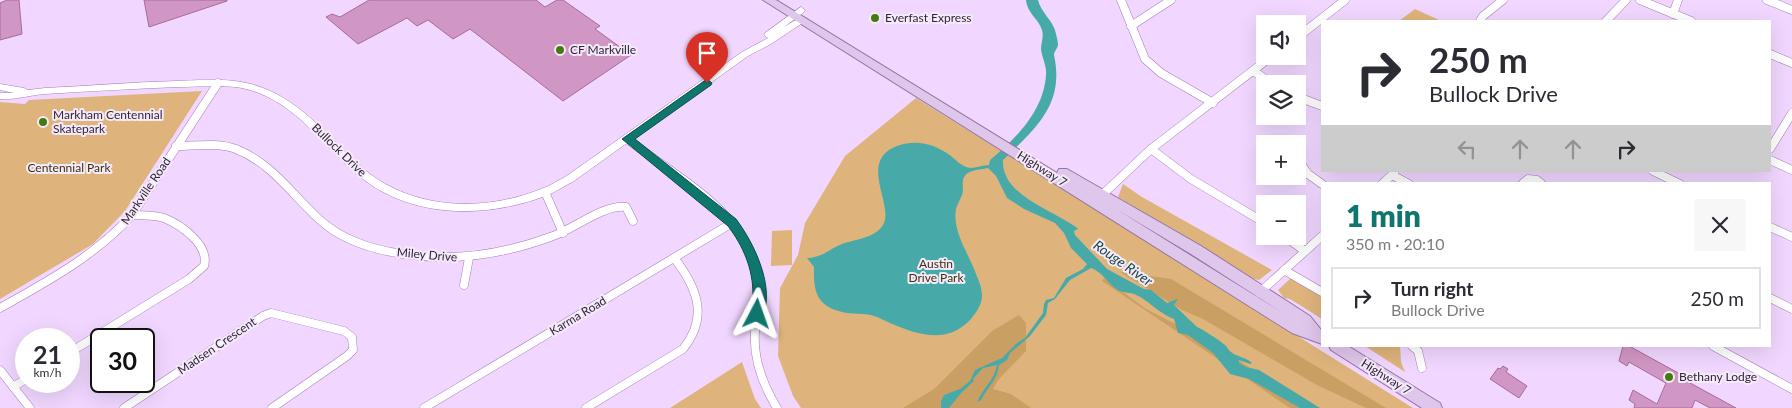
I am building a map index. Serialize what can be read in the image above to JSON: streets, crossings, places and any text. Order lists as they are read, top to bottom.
{
  "streets": {
    "main road": ["Highway 7"],
    "street": [
      "Bullock Drive",
      "Markville Road",
      "Miley Drive",
      "Karma Road",
      "Madsen Crescent"
    ]
  },
  "crossings": [
    ["Bullock Drive", "Highway 7"],
    ["Bullock Drive", "Markville Road"],
    ["Markville Road", "Miley Drive"]
  ],
  "water": ["Rouge River"],
  "parks": ["Centennial Park", "Austin Drive Park"],
  "places": [
    "Everfast Express",
    "CF Markville",
    "Markham Centennial Skatepark",
    "Bethany Lodge"
  ],
  "page": {
    "map_buttons": ["+", "−"],
    "turn": ["250 m", "Bullock Drive"],
    "heading": ["1 min", "350 m · 20:10"],
    "list": [
      {
        "name": "Turn right",
        "note": "Bullock Drive",
        "value": "250 m"
      }
    ],
    "speed": "21 km/h",
    "limit": "30"
  }
}
